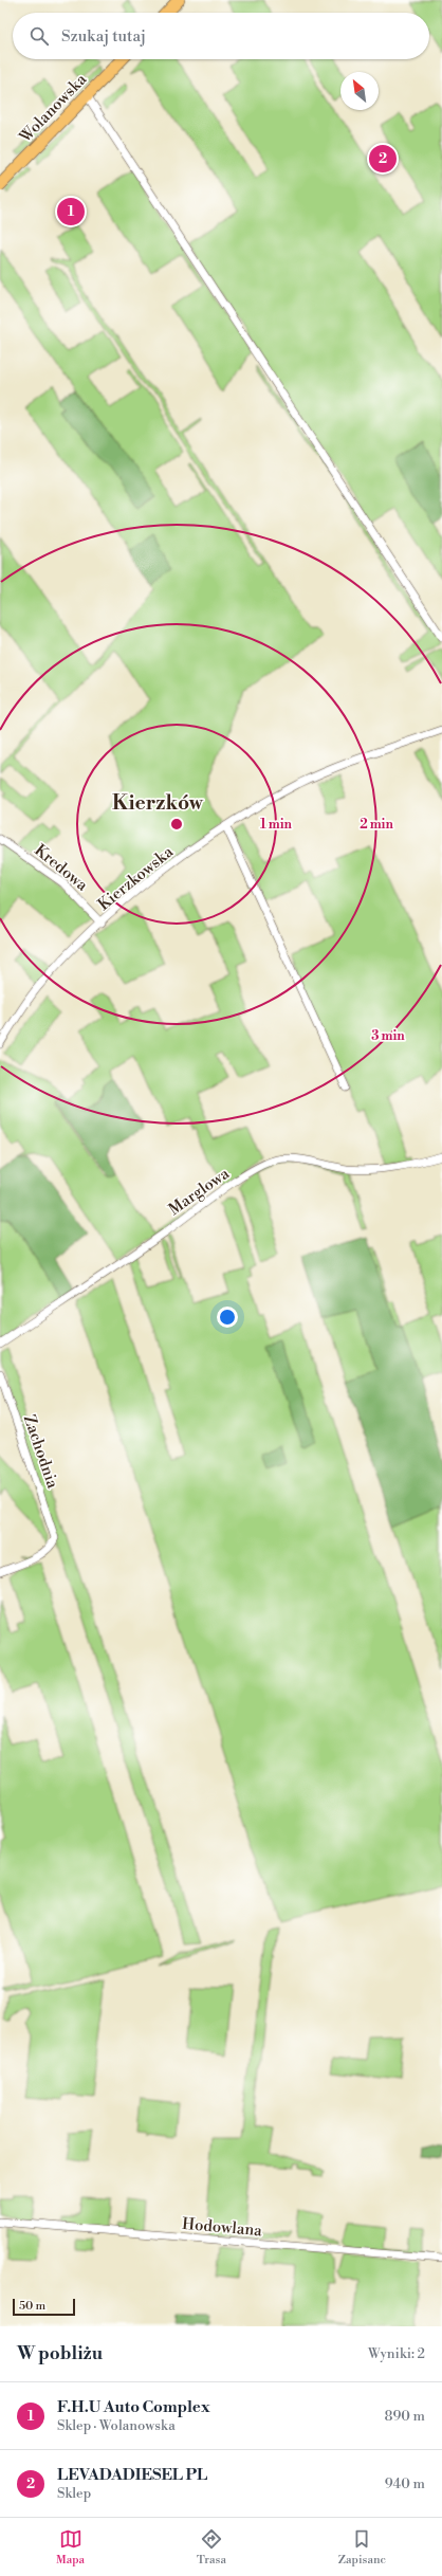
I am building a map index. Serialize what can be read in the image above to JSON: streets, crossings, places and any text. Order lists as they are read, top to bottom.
{
  "streets": {
    "main road": ["Wolanowska"],
    "street": [
      "Kredowa",
      "Kierzkowska",
      "Marglowa",
      "Zachodnia",
      "Hodowlana"
    ]
  },
  "crossings": [
    ["Kredowa", "Kierzkowska"]
  ],
  "districts": ["Kierzków"],
  "scale_bar": "50 m",
  "north": "top left",
  "page": {
    "search": "Szukaj tutaj",
    "pins": ["2", "1"],
    "scale": "50 m",
    "heading": ["W pobliżu", "Wyniki: 2"],
    "list": [
      {
        "mark": "1",
        "name": "F.H.U Auto Complex",
        "note": "Sklep · Wolanowska",
        "value": "890 m"
      },
      {
        "mark": "2",
        "name": "LEVADADIESEL PL",
        "note": "Sklep",
        "value": "940 m"
      }
    ],
    "nav": ["Mapa", "Trasa", "Zapisane"]
  },
  "rings": ["1 min", "2 min", "3 min"]
}
